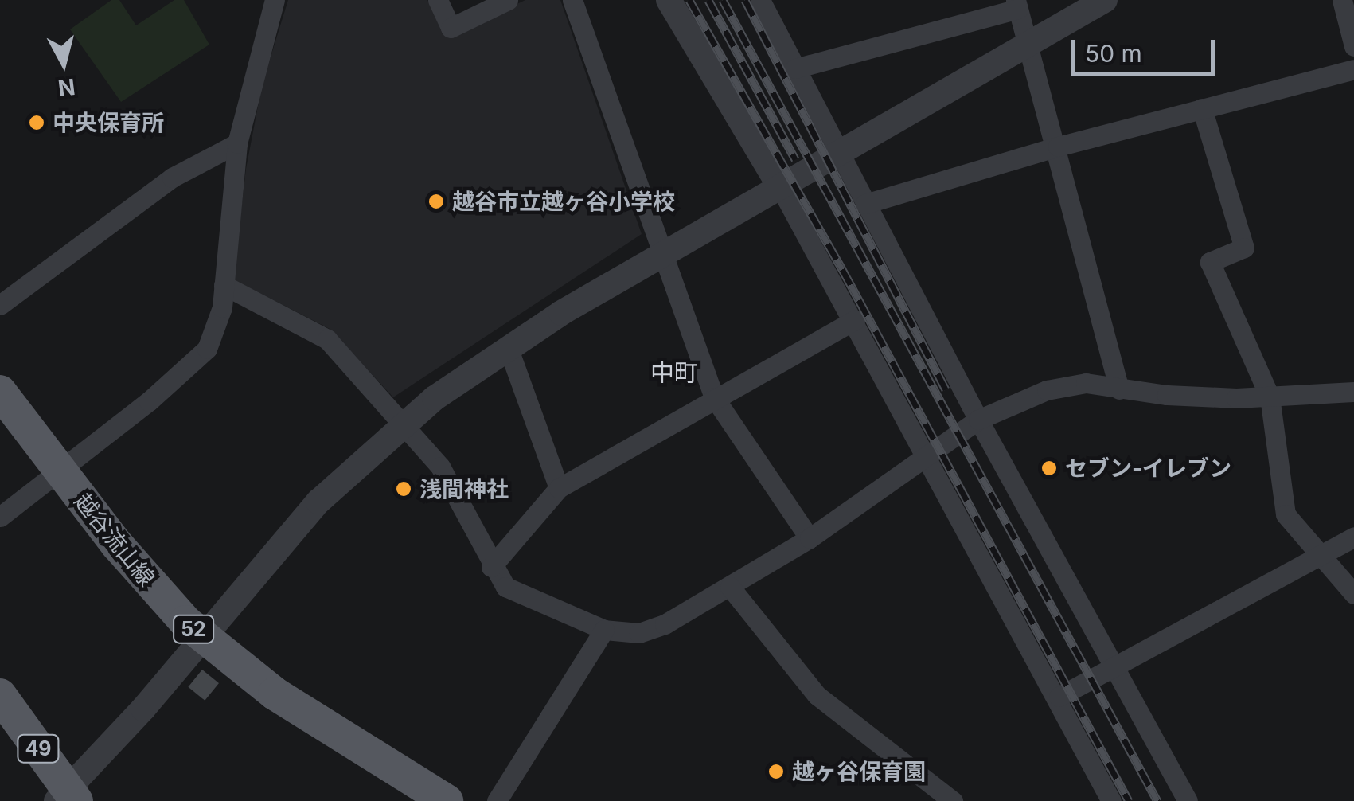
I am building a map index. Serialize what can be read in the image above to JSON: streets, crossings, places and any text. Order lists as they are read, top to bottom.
{
  "streets": {
    "main road": ["越谷流山線", "52", "49"]
  },
  "districts": ["中町"],
  "places": [
    "中央保育所",
    "越谷市立越ヶ谷小学校",
    "セブン-イレブン",
    "浅間神社",
    "越ヶ谷保育園"
  ],
  "scale_bar": "50 m",
  "north": "bottom"
}
